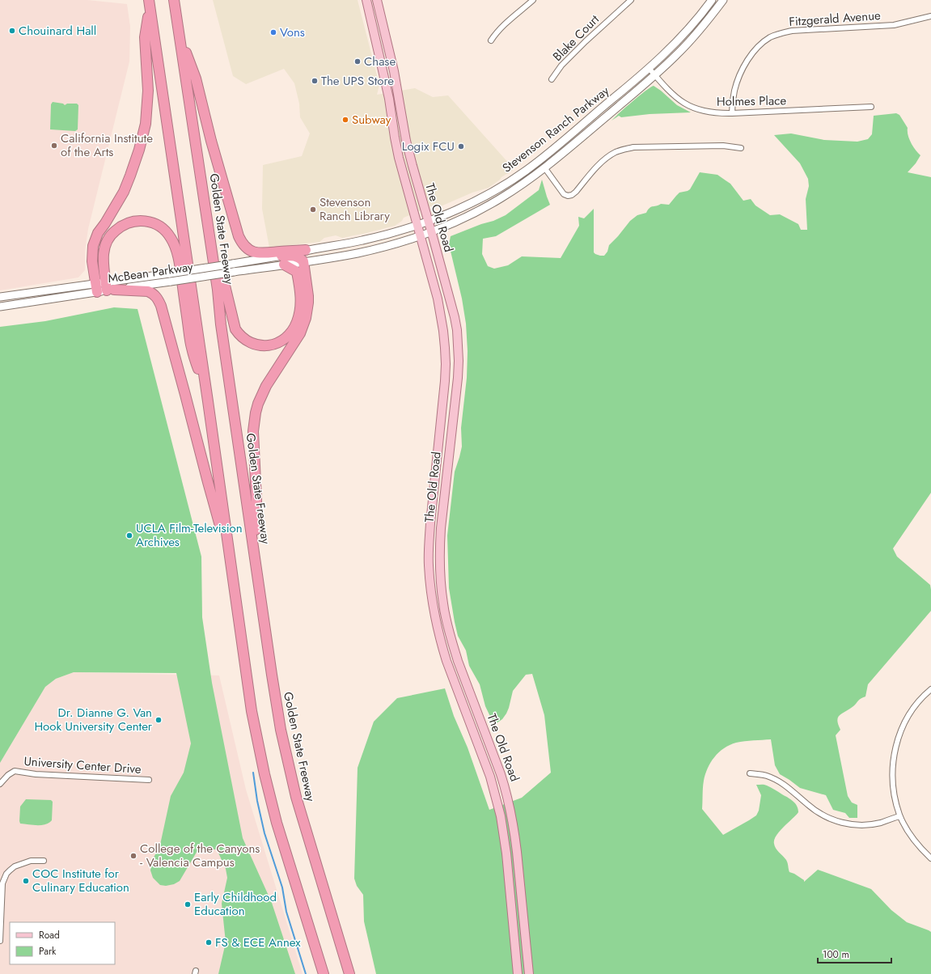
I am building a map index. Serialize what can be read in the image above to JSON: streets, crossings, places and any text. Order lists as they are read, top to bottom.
{
  "streets": {
    "highway": ["Golden State Freeway"],
    "main road": ["Stevenson Ranch Parkway", "The Old Road", "McBean Parkway"],
    "street": [
      "Fitzgerald Avenue",
      "Blake Court",
      "Holmes Place",
      "University Center Drive"
    ]
  },
  "crossings": [
    ["Fitzgerald Avenue", "Holmes Place"],
    ["Holmes Place", "Stevenson Ranch Parkway"],
    ["Stevenson Ranch Parkway", "The Old Road"],
    ["Stevenson Ranch Parkway", "McBean Parkway"]
  ],
  "places": [
    "Chouinard Hall",
    "Vons",
    "Chase",
    "The UPS Store",
    "Subway",
    "California Institute of the Arts",
    "Logix FCU",
    "Stevenson Ranch Library",
    "UCLA Film-Television Archives",
    "Dr. Dianne G. Van Hook University Center",
    "College of the Canyons - Valencia Campus",
    "COC Institute for Culinary Education",
    "Early Childhood Education",
    "FS & ECE Annex"
  ],
  "legend": ["Road", "Park"],
  "scale_bar": "100 m"
}
